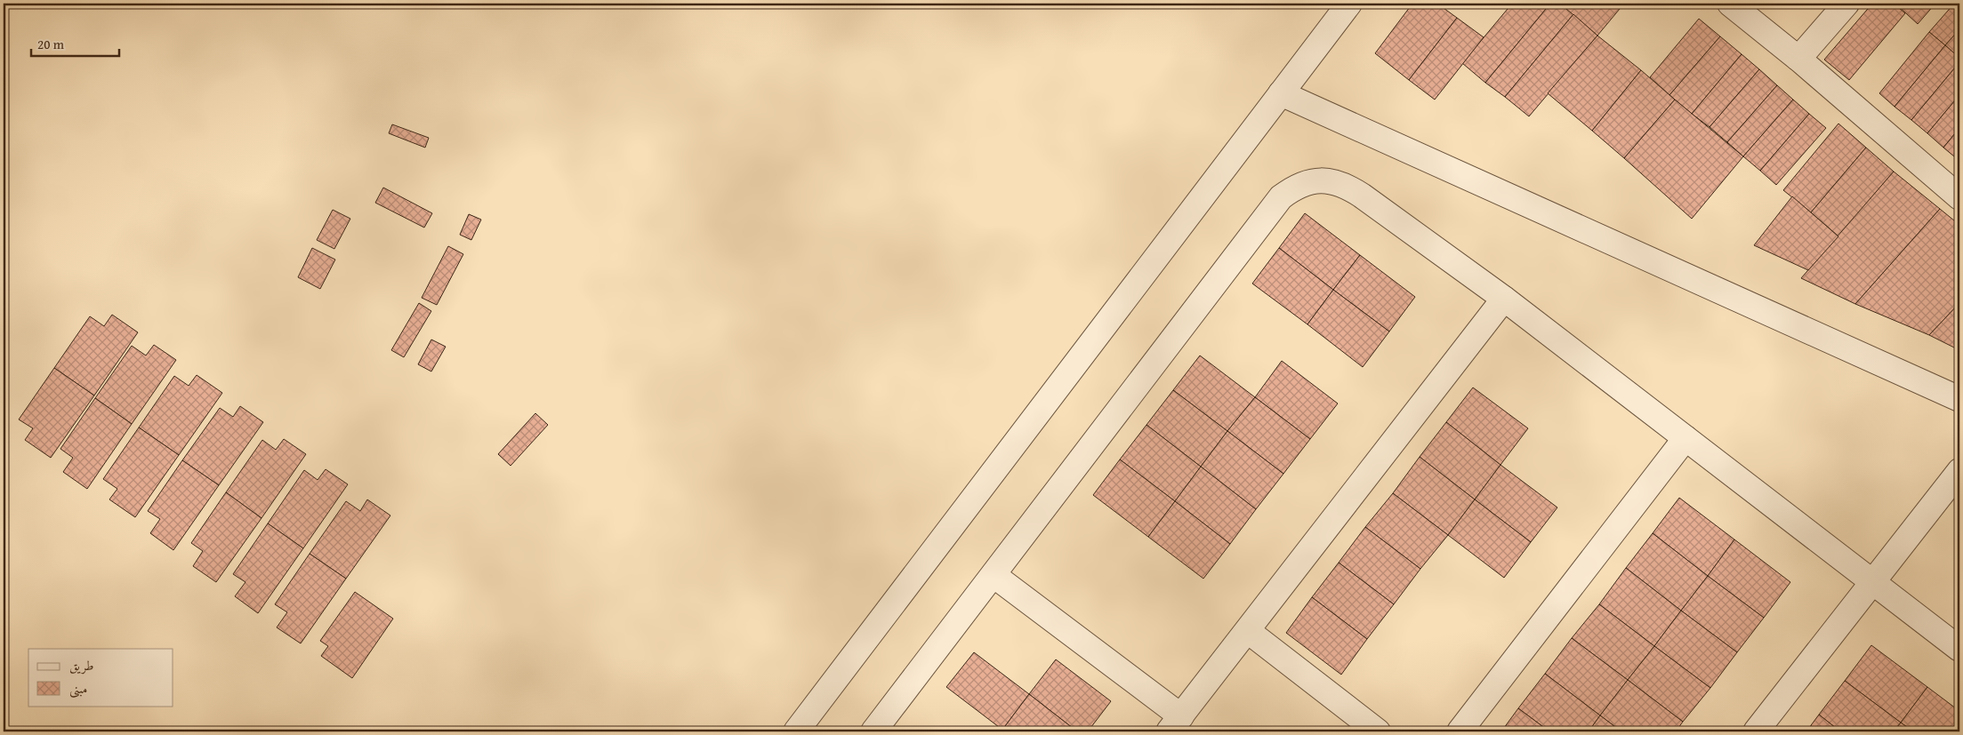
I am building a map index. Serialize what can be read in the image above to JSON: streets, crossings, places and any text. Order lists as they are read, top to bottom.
{
  "legend": ["طريق", "مبنى"],
  "scale_bar": "20 m"
}
